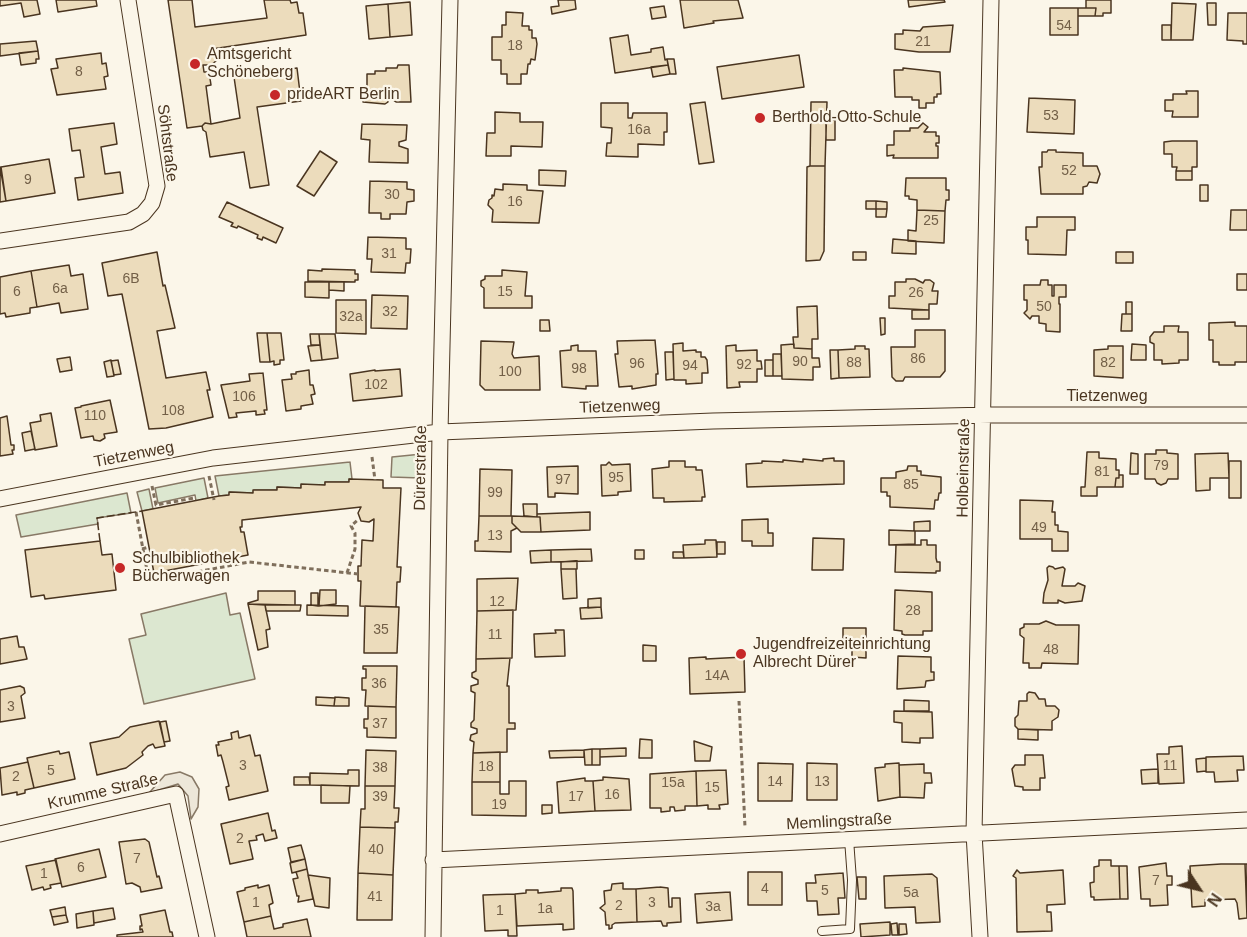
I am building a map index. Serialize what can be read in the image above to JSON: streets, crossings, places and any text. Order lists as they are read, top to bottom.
{
  "streets": {
    "street": [
      "Söhtstraße",
      "Tietzenweg",
      "Dürerstraße",
      "Holbeinstraße",
      "Krumme Straße",
      "Memlingstraße"
    ]
  },
  "crossings": [
    ["Tietzenweg", "Dürerstraße"],
    ["Tietzenweg", "Holbeinstraße"],
    ["Dürerstraße", "Memlingstraße"],
    ["Holbeinstraße", "Memlingstraße"]
  ],
  "places": [
    "Amtsgericht Schöneberg",
    "prideART Berlin",
    "Berthold-Otto-Schule",
    "Schulbibliothek Bücherwagen",
    "Jugendfreizeiteinrichtung Albrecht Dürer"
  ],
  "house_numbers": [
    "54",
    "21",
    "18",
    "8",
    "53",
    "16a",
    "52",
    "9",
    "30",
    "16",
    "25",
    "31",
    "6B",
    "6a",
    "6",
    "15",
    "26",
    "50",
    "32",
    "32a",
    "86",
    "90",
    "88",
    "82",
    "96",
    "92",
    "94",
    "98",
    "100",
    "102",
    "106",
    "108",
    "110",
    "79",
    "81",
    "95",
    "97",
    "85",
    "99",
    "49",
    "13",
    "12",
    "28",
    "35",
    "11",
    "48",
    "14A",
    "36",
    "3",
    "37",
    "3",
    "11",
    "18",
    "38",
    "5",
    "2",
    "14",
    "13",
    "15a",
    "15",
    "16",
    "39",
    "17",
    "19",
    "2",
    "40",
    "7",
    "6",
    "1",
    "7",
    "4",
    "5",
    "5a",
    "41",
    "1",
    "3",
    "2",
    "3a",
    "1a",
    "1"
  ],
  "north": "bottom right"
}
